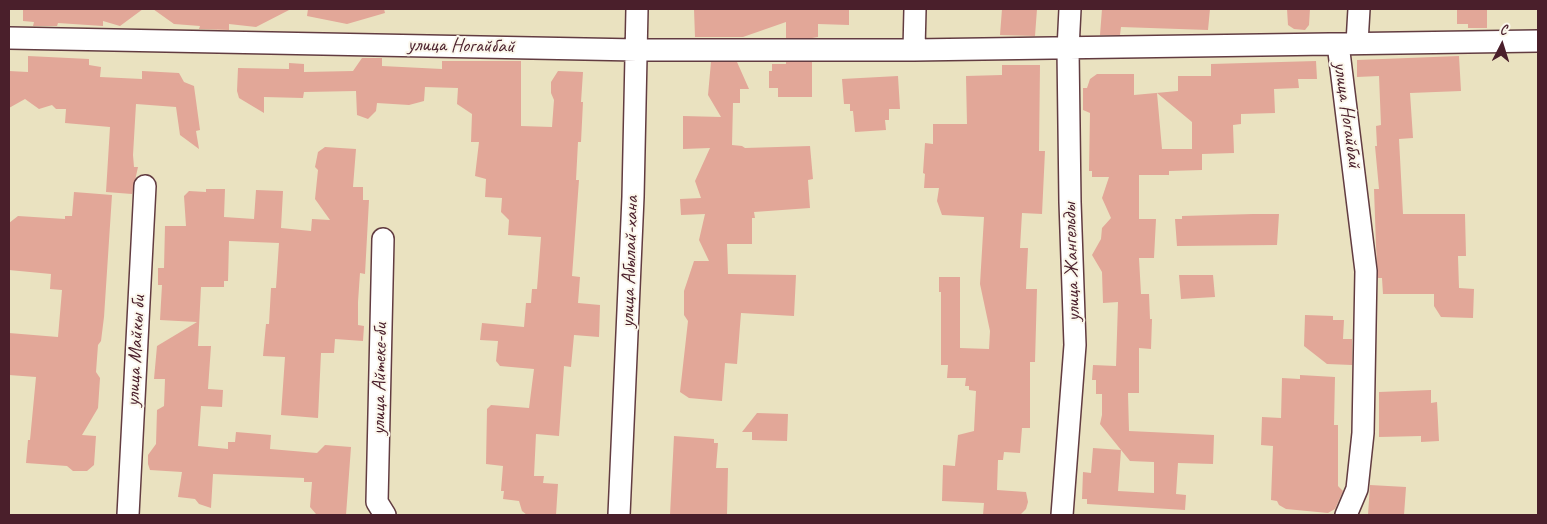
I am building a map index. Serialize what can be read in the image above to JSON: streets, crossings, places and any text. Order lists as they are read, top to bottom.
{
  "streets": {
    "street": [
      "улица Ногайбай",
      "улица Абылай-хана",
      "улица Жангельды",
      "улица Майкы би",
      "улица Айтеке-би"
    ]
  },
  "crossings": [
    ["улица Ногайбай", "улица Абылай-хана"],
    ["улица Ногайбай", "улица Жангельды"]
  ],
  "north": "top"
}
